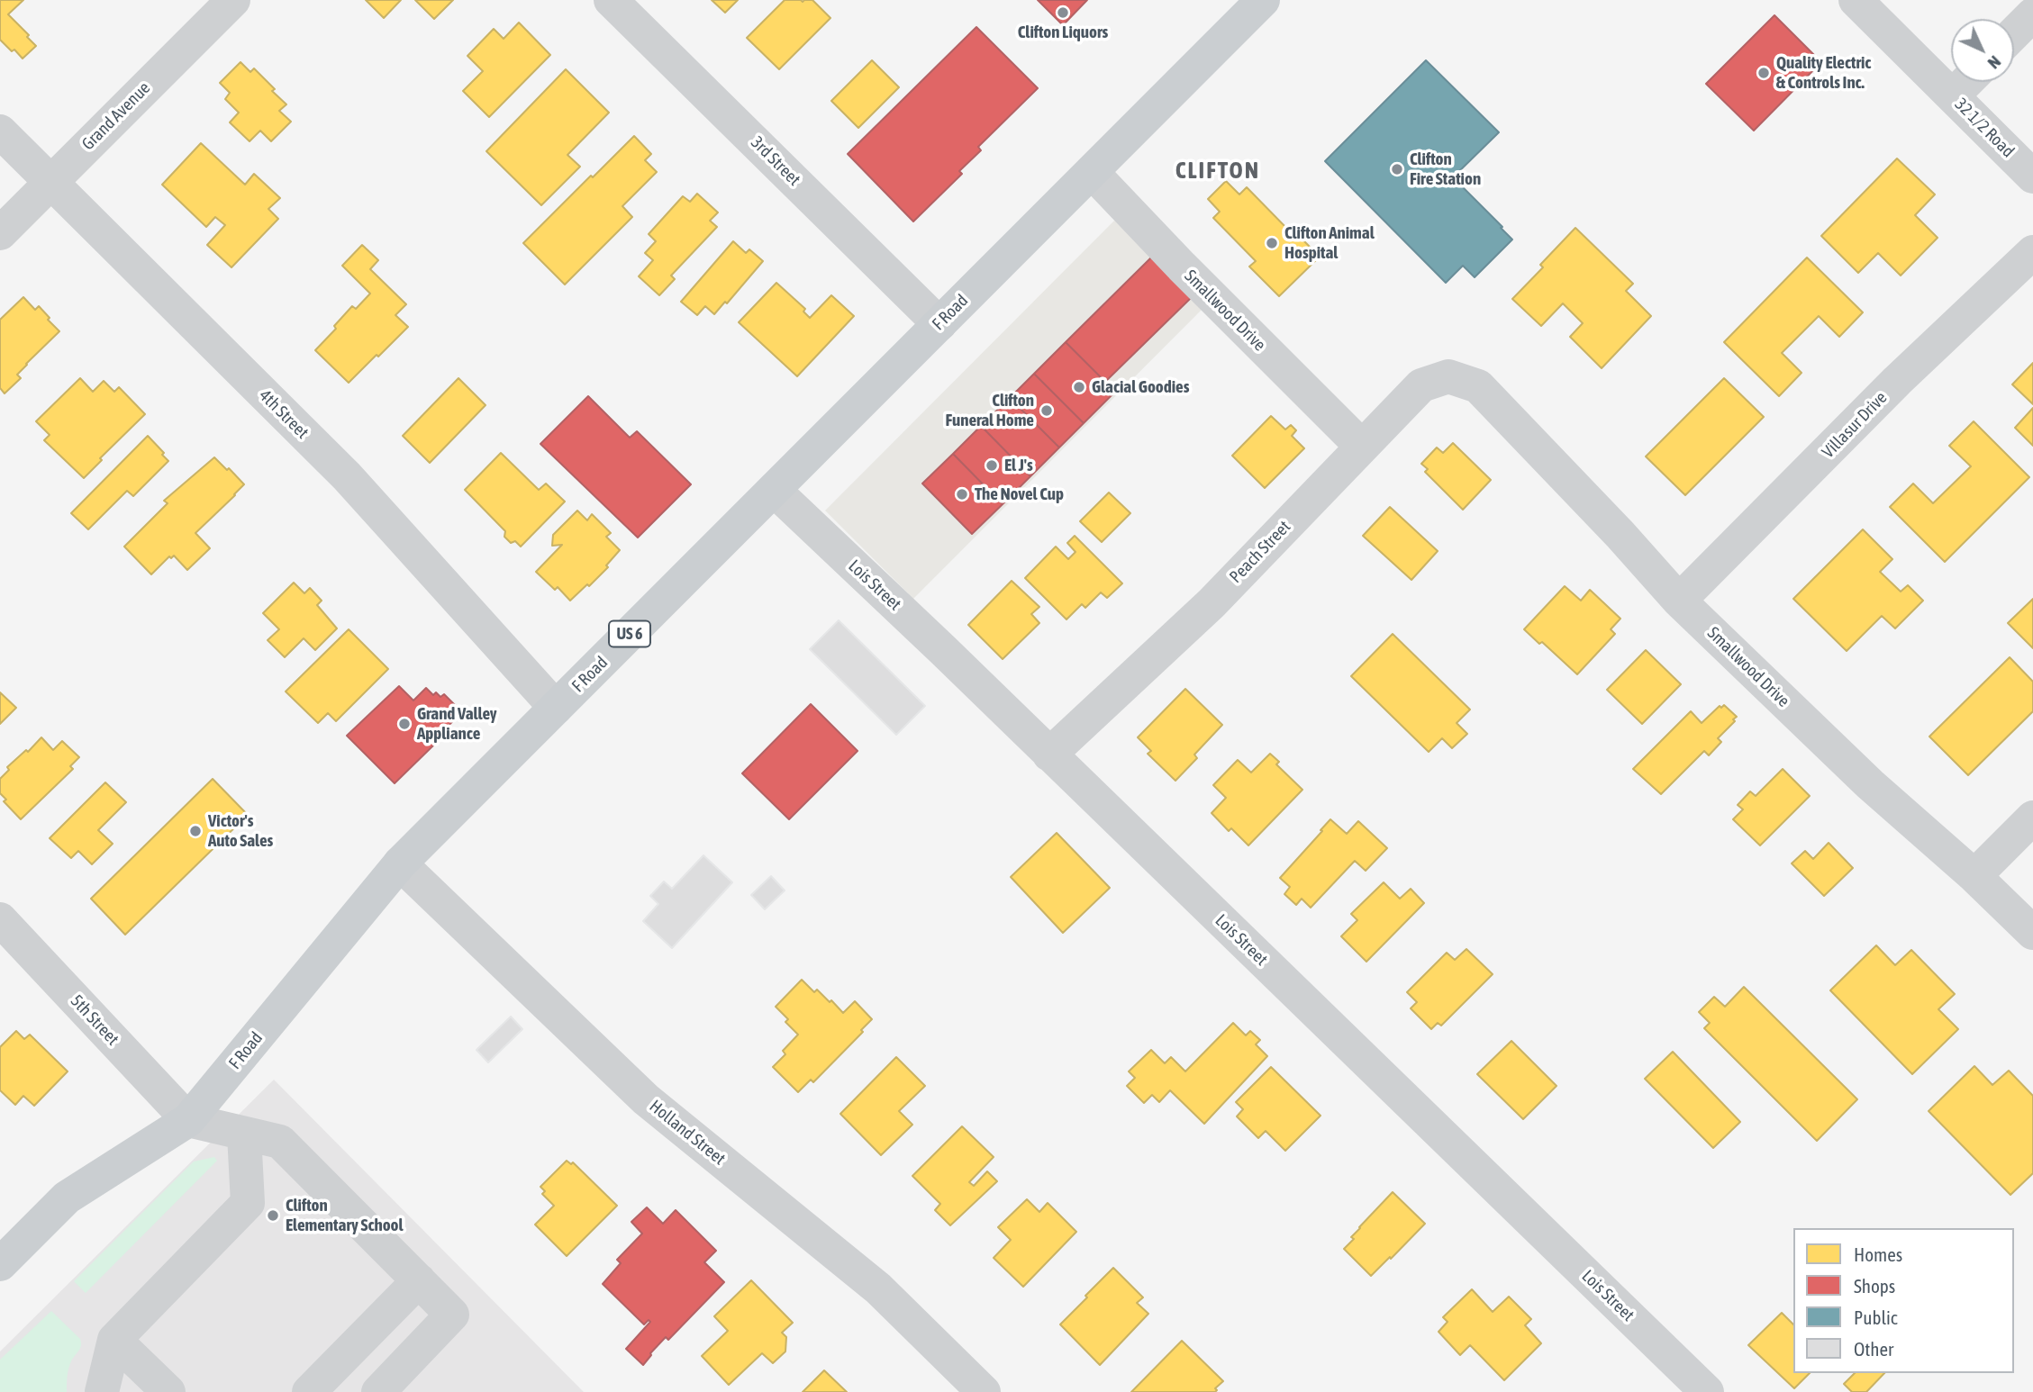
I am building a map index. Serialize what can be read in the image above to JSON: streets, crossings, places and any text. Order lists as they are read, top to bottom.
{
  "streets": {
    "main road": ["F Road", "US 6"],
    "street": [
      "Grand Avenue",
      "32 1/2 Road",
      "3rd Street",
      "Smallwood Drive",
      "4th Street",
      "Villasur Drive",
      "Peach Street",
      "Lois Street",
      "5th Street",
      "Holland Street"
    ]
  },
  "crossings": [
    ["Grand Avenue", "4th Street"],
    ["3rd Street", "F Road"],
    ["Smallwood Drive", "F Road"],
    ["Smallwood Drive", "Villasur Drive"],
    ["Smallwood Drive", "Peach Street"],
    ["F Road", "4th Street"],
    ["F Road", "Lois Street"],
    ["F Road", "5th Street"],
    ["F Road", "Holland Street"],
    ["Peach Street", "Lois Street"]
  ],
  "districts": ["CLIFTON"],
  "places": [
    "Clifton Liquors",
    "Quality Electric & Controls Inc.",
    "Clifton Fire Station",
    "Clifton Animal Hospital",
    "Glacial Goodies",
    "Clifton Funeral Home",
    "El J's",
    "The Novel Cup",
    "Grand Valley Appliance",
    "Victor's Auto Sales",
    "Clifton Elementary School"
  ],
  "legend": [
    "Homes",
    "Shops",
    "Public",
    "Other"
  ],
  "north": "bottom right"
}
